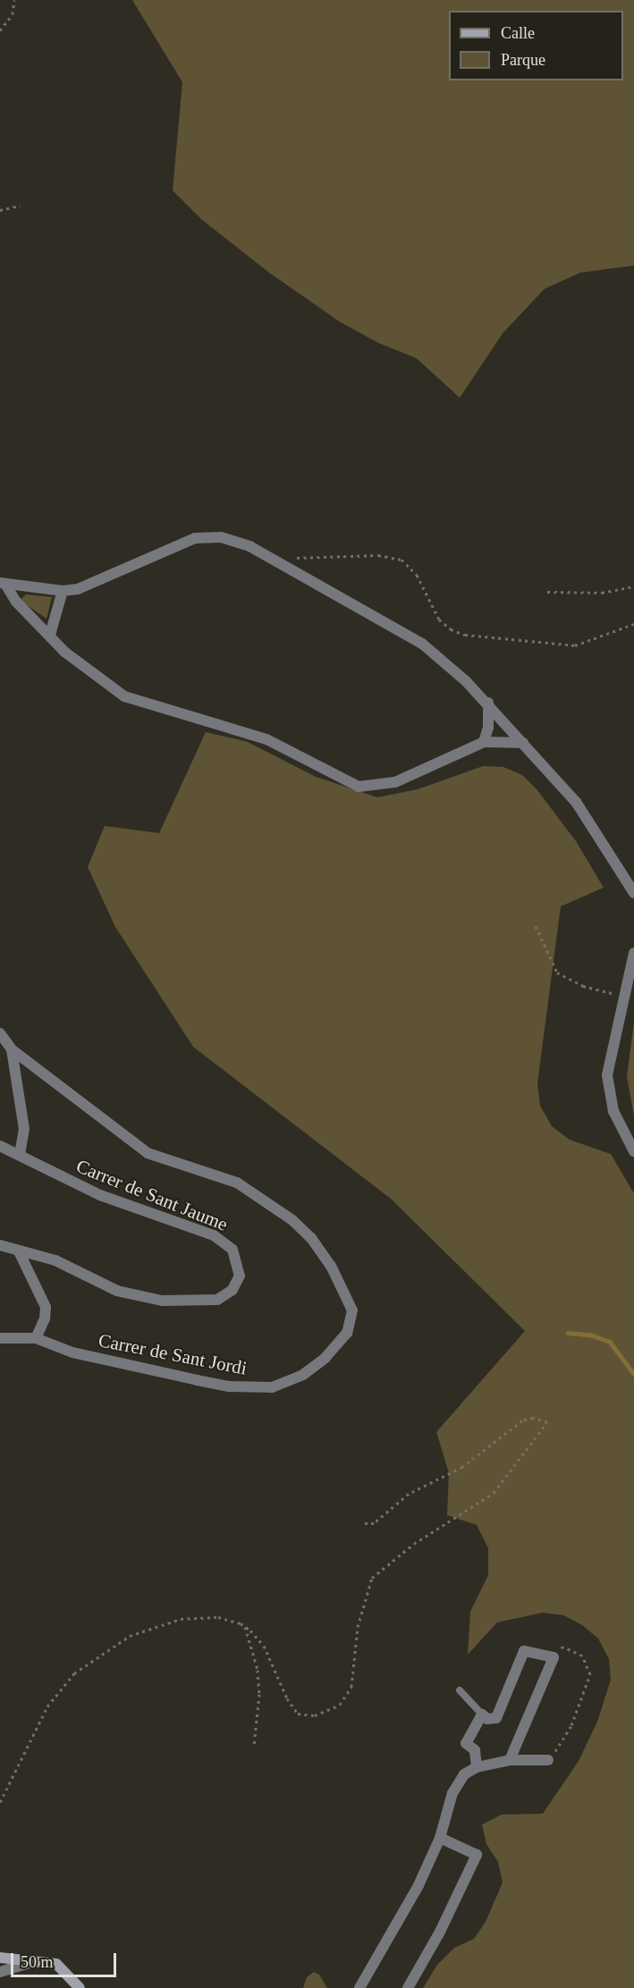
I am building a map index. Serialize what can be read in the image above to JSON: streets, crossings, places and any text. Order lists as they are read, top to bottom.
{
  "streets": {
    "street": ["Carrer de Sant Jaume", "Carrer de Sant Jordi"]
  },
  "legend": ["Calle", "Parque"],
  "scale_bar": "50 m"
}
